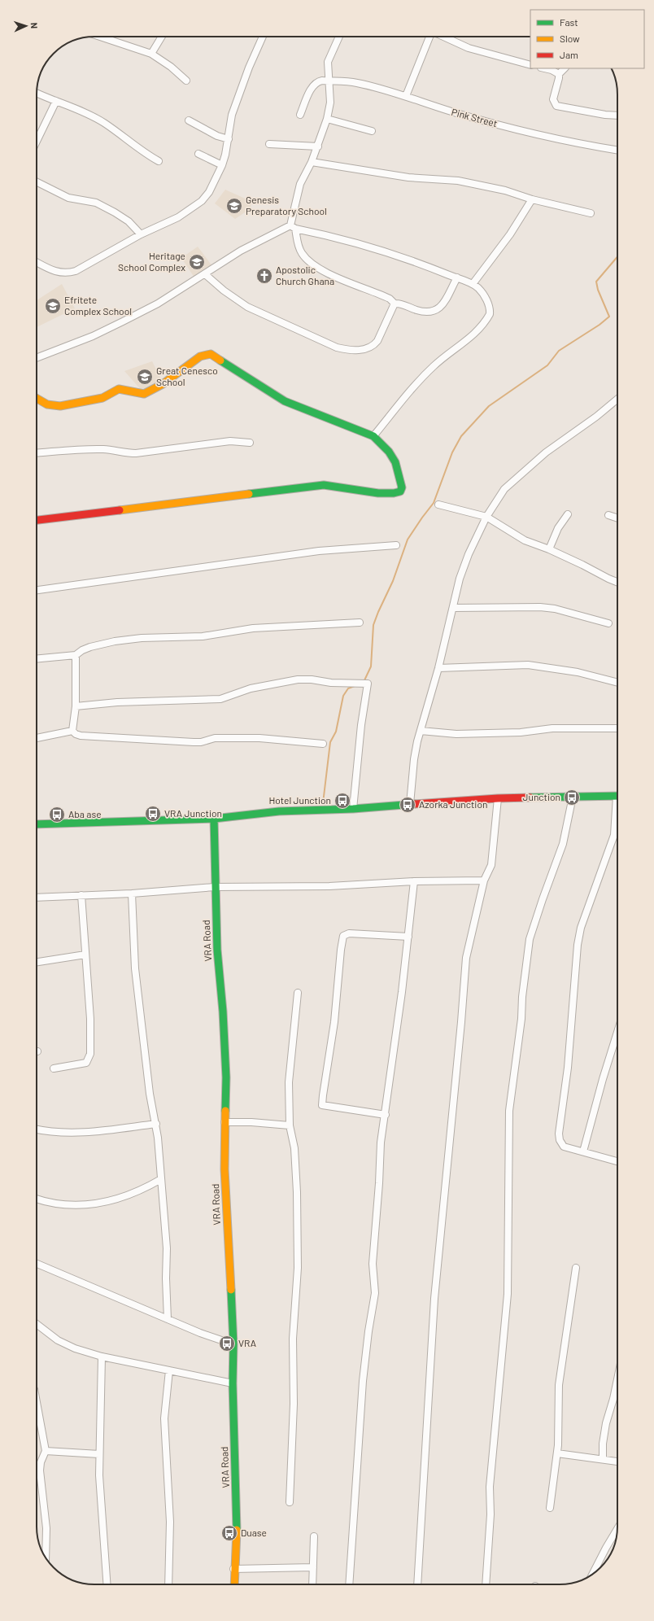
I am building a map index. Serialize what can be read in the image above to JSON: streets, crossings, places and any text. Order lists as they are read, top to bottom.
{
  "streets": {
    "street": ["Pink Street", "VRA Road"]
  },
  "places": {
    "school or university": [
      "Genesis Preparatory School",
      "Heritage School Complex",
      "Efritete Complex School",
      "Great Cenesco School"
    ],
    "church": ["Apostolic Church Ghana"],
    "bus stop": [
      "Junction",
      "Hotel Junction",
      "Azorka Junction",
      "VRA Junction",
      "Aba ase",
      "VRA",
      "Duase"
    ]
  },
  "legend": ["Fast", "Slow", "Jam"],
  "north": "right"
}
